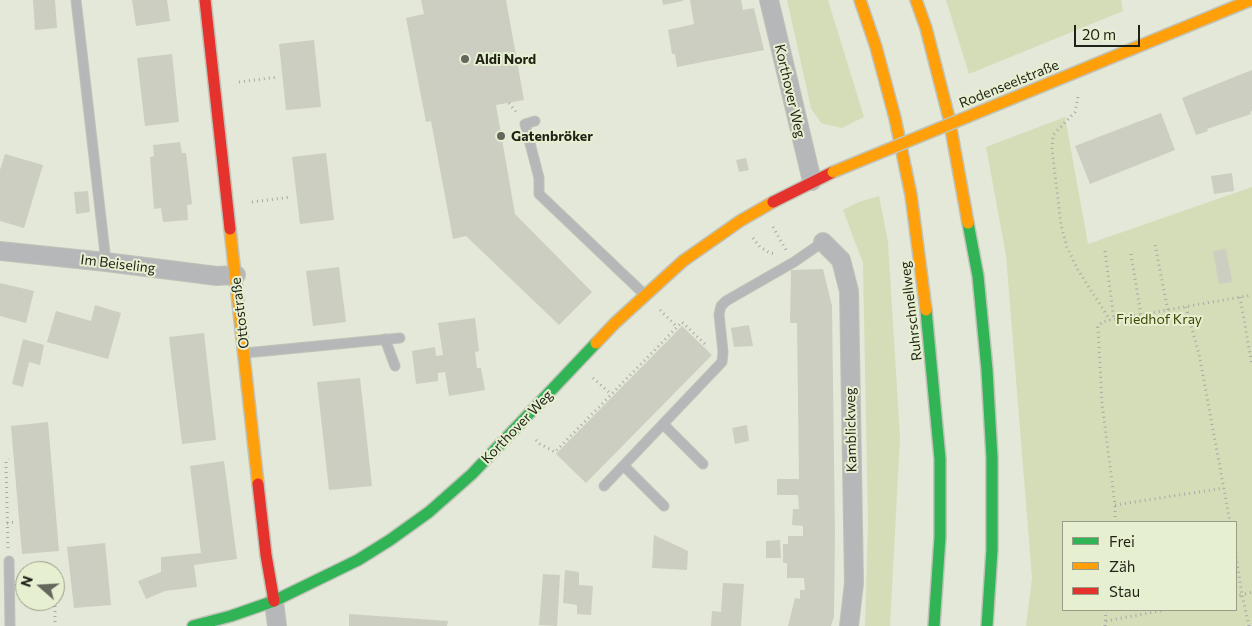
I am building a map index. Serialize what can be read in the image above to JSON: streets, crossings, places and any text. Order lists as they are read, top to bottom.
{
  "streets": {
    "main road": [
      "Rodenseelstraße",
      "Korthover Weg",
      "Ruhrschnellweg",
      "Ottostraße"
    ],
    "street": ["Im Beiseling", "Kamblickweg"]
  },
  "crossings": [
    ["Rodenseelstraße", "Korthover Weg"],
    ["Korthover Weg", "Ottostraße"],
    ["Im Beiseling", "Ottostraße"]
  ],
  "parks": ["Friedhof Kray"],
  "places": ["Aldi Nord", "Gatenbröker"],
  "legend": ["Frei", "Zäh", "Stau"],
  "scale_bar": "20 m",
  "north": "left"
}
